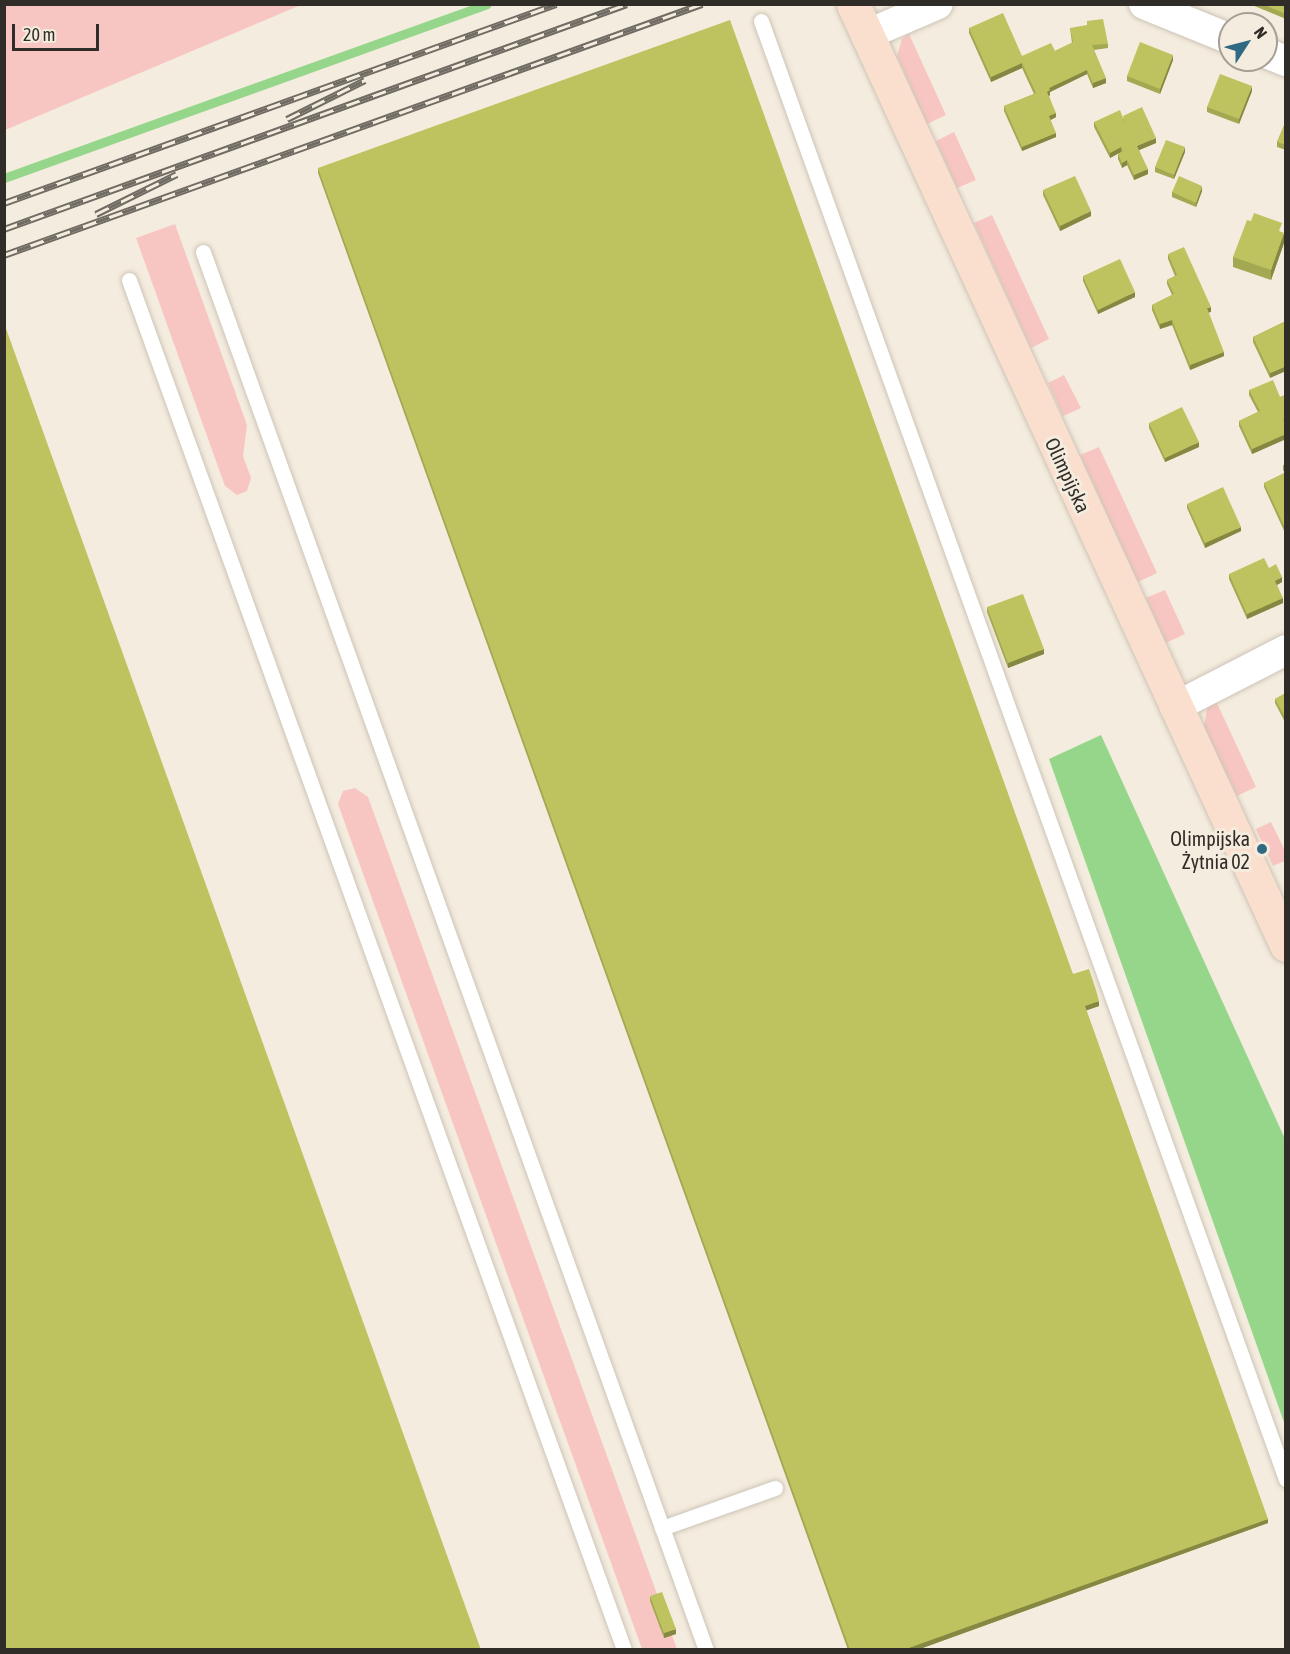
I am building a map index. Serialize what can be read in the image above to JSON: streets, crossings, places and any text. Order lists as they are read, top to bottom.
{
  "streets": {
    "street": ["Olimpijska"]
  },
  "places": ["Olimpijska Żytnia 02"],
  "scale_bar": "20 m",
  "north": "top right"
}
